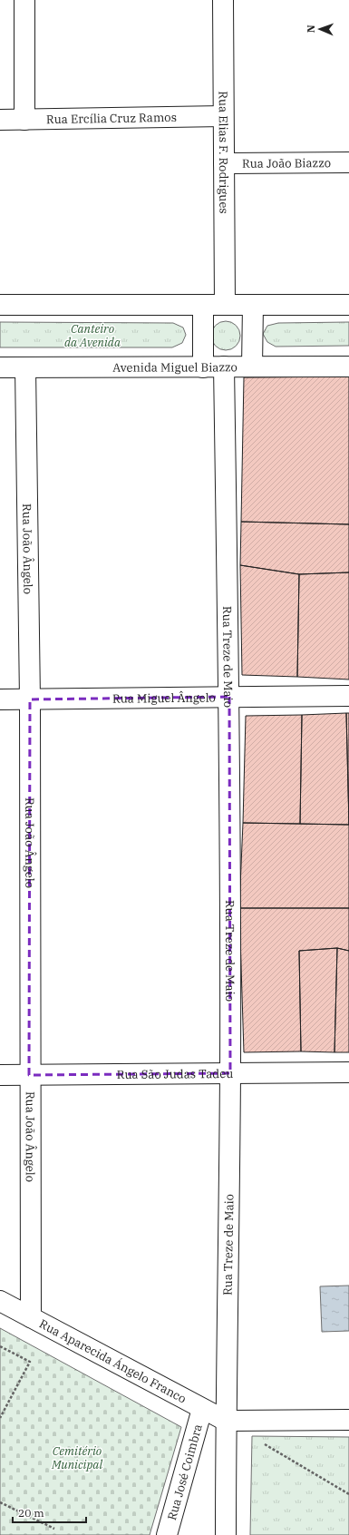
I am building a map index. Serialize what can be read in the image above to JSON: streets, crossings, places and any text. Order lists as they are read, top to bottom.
{
  "streets": {
    "street": [
      "Rua Ercília Cruz Ramos",
      "Rua Elias F. Rodrigues",
      "Rua João Biazzo",
      "Avenida Miguel Biazzo",
      "Rua João Ângelo",
      "Rua Treze de Maio",
      "Rua Miguel Ângelo",
      "Rua São Judas Tadeu",
      "Rua Aparecida Ángelo Franco",
      "Rua José Coimbra"
    ]
  },
  "crossings": [
    ["Rua Ercília Cruz Ramos", "Rua Elias F. Rodrigues"],
    ["Rua Elias F. Rodrigues", "Rua João Biazzo"],
    ["Avenida Miguel Biazzo", "Rua João Ângelo"],
    ["Avenida Miguel Biazzo", "Rua Treze de Maio"],
    ["Rua João Ângelo", "Rua Miguel Ângelo"],
    ["Rua João Ângelo", "Rua São Judas Tadeu"],
    ["Rua João Ângelo", "Rua Aparecida Ángelo Franco"],
    ["Rua Treze de Maio", "Rua Miguel Ângelo"],
    ["Rua Treze de Maio", "Rua São Judas Tadeu"],
    ["Rua Treze de Maio", "Rua Aparecida Ángelo Franco"],
    ["Rua Aparecida Ángelo Franco", "Rua José Coimbra"]
  ],
  "parks": ["Canteiro da Avenida", "Cemitério Municipal"],
  "scale_bar": "20 m",
  "north": "left"
}
